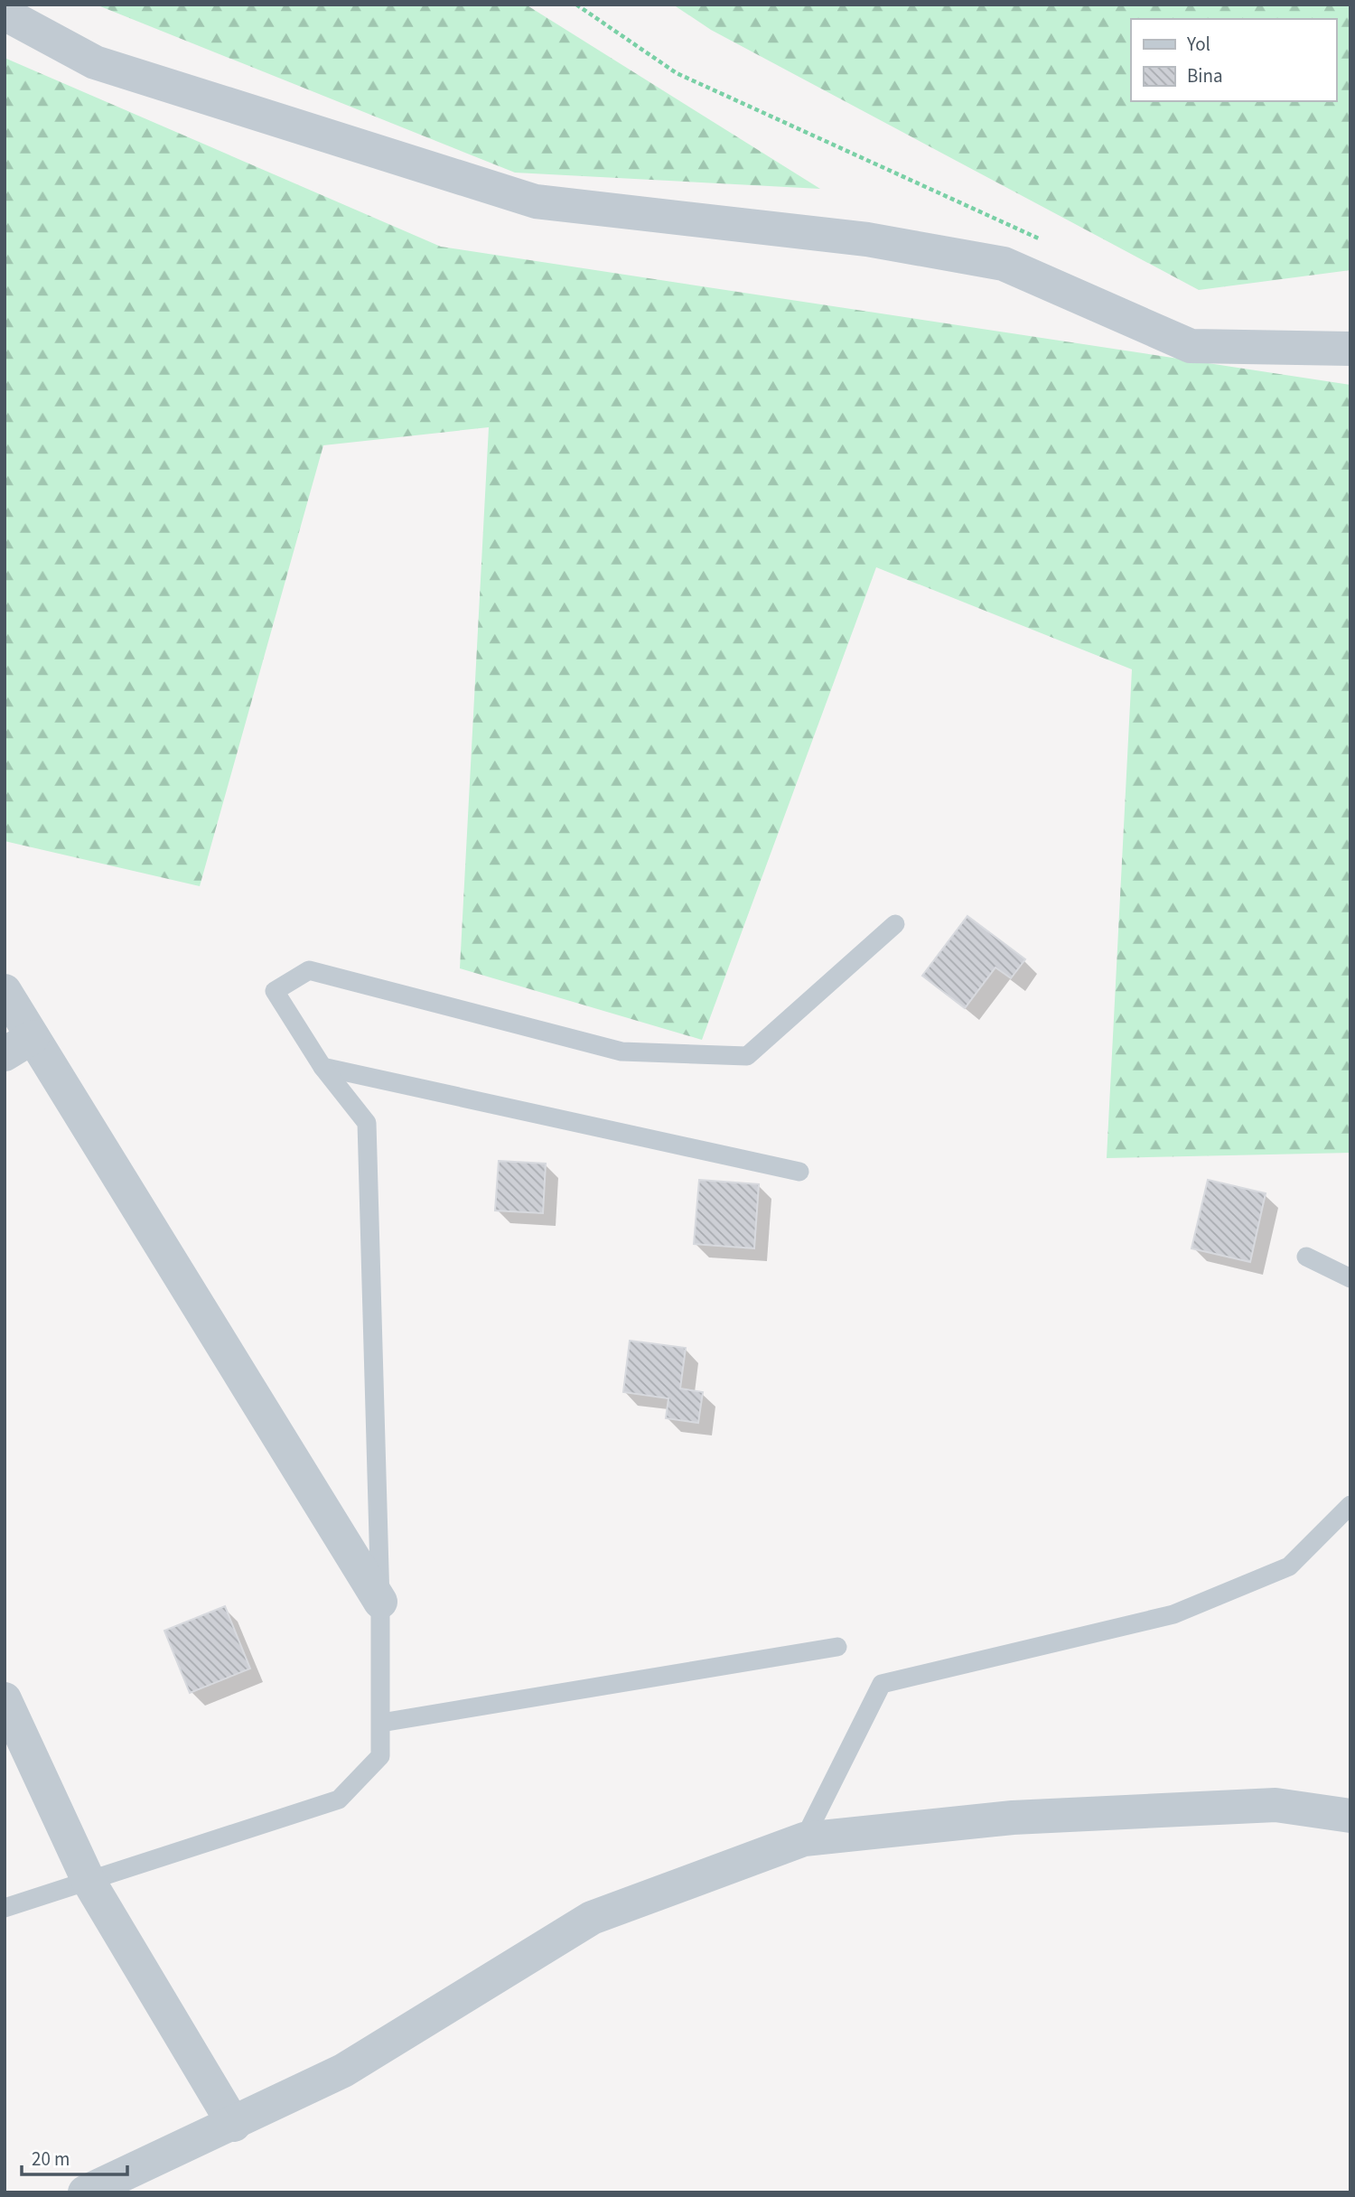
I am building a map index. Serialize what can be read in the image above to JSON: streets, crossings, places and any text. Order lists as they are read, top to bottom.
{
  "legend": ["Yol", "Bina"],
  "scale_bar": "20 m"
}
